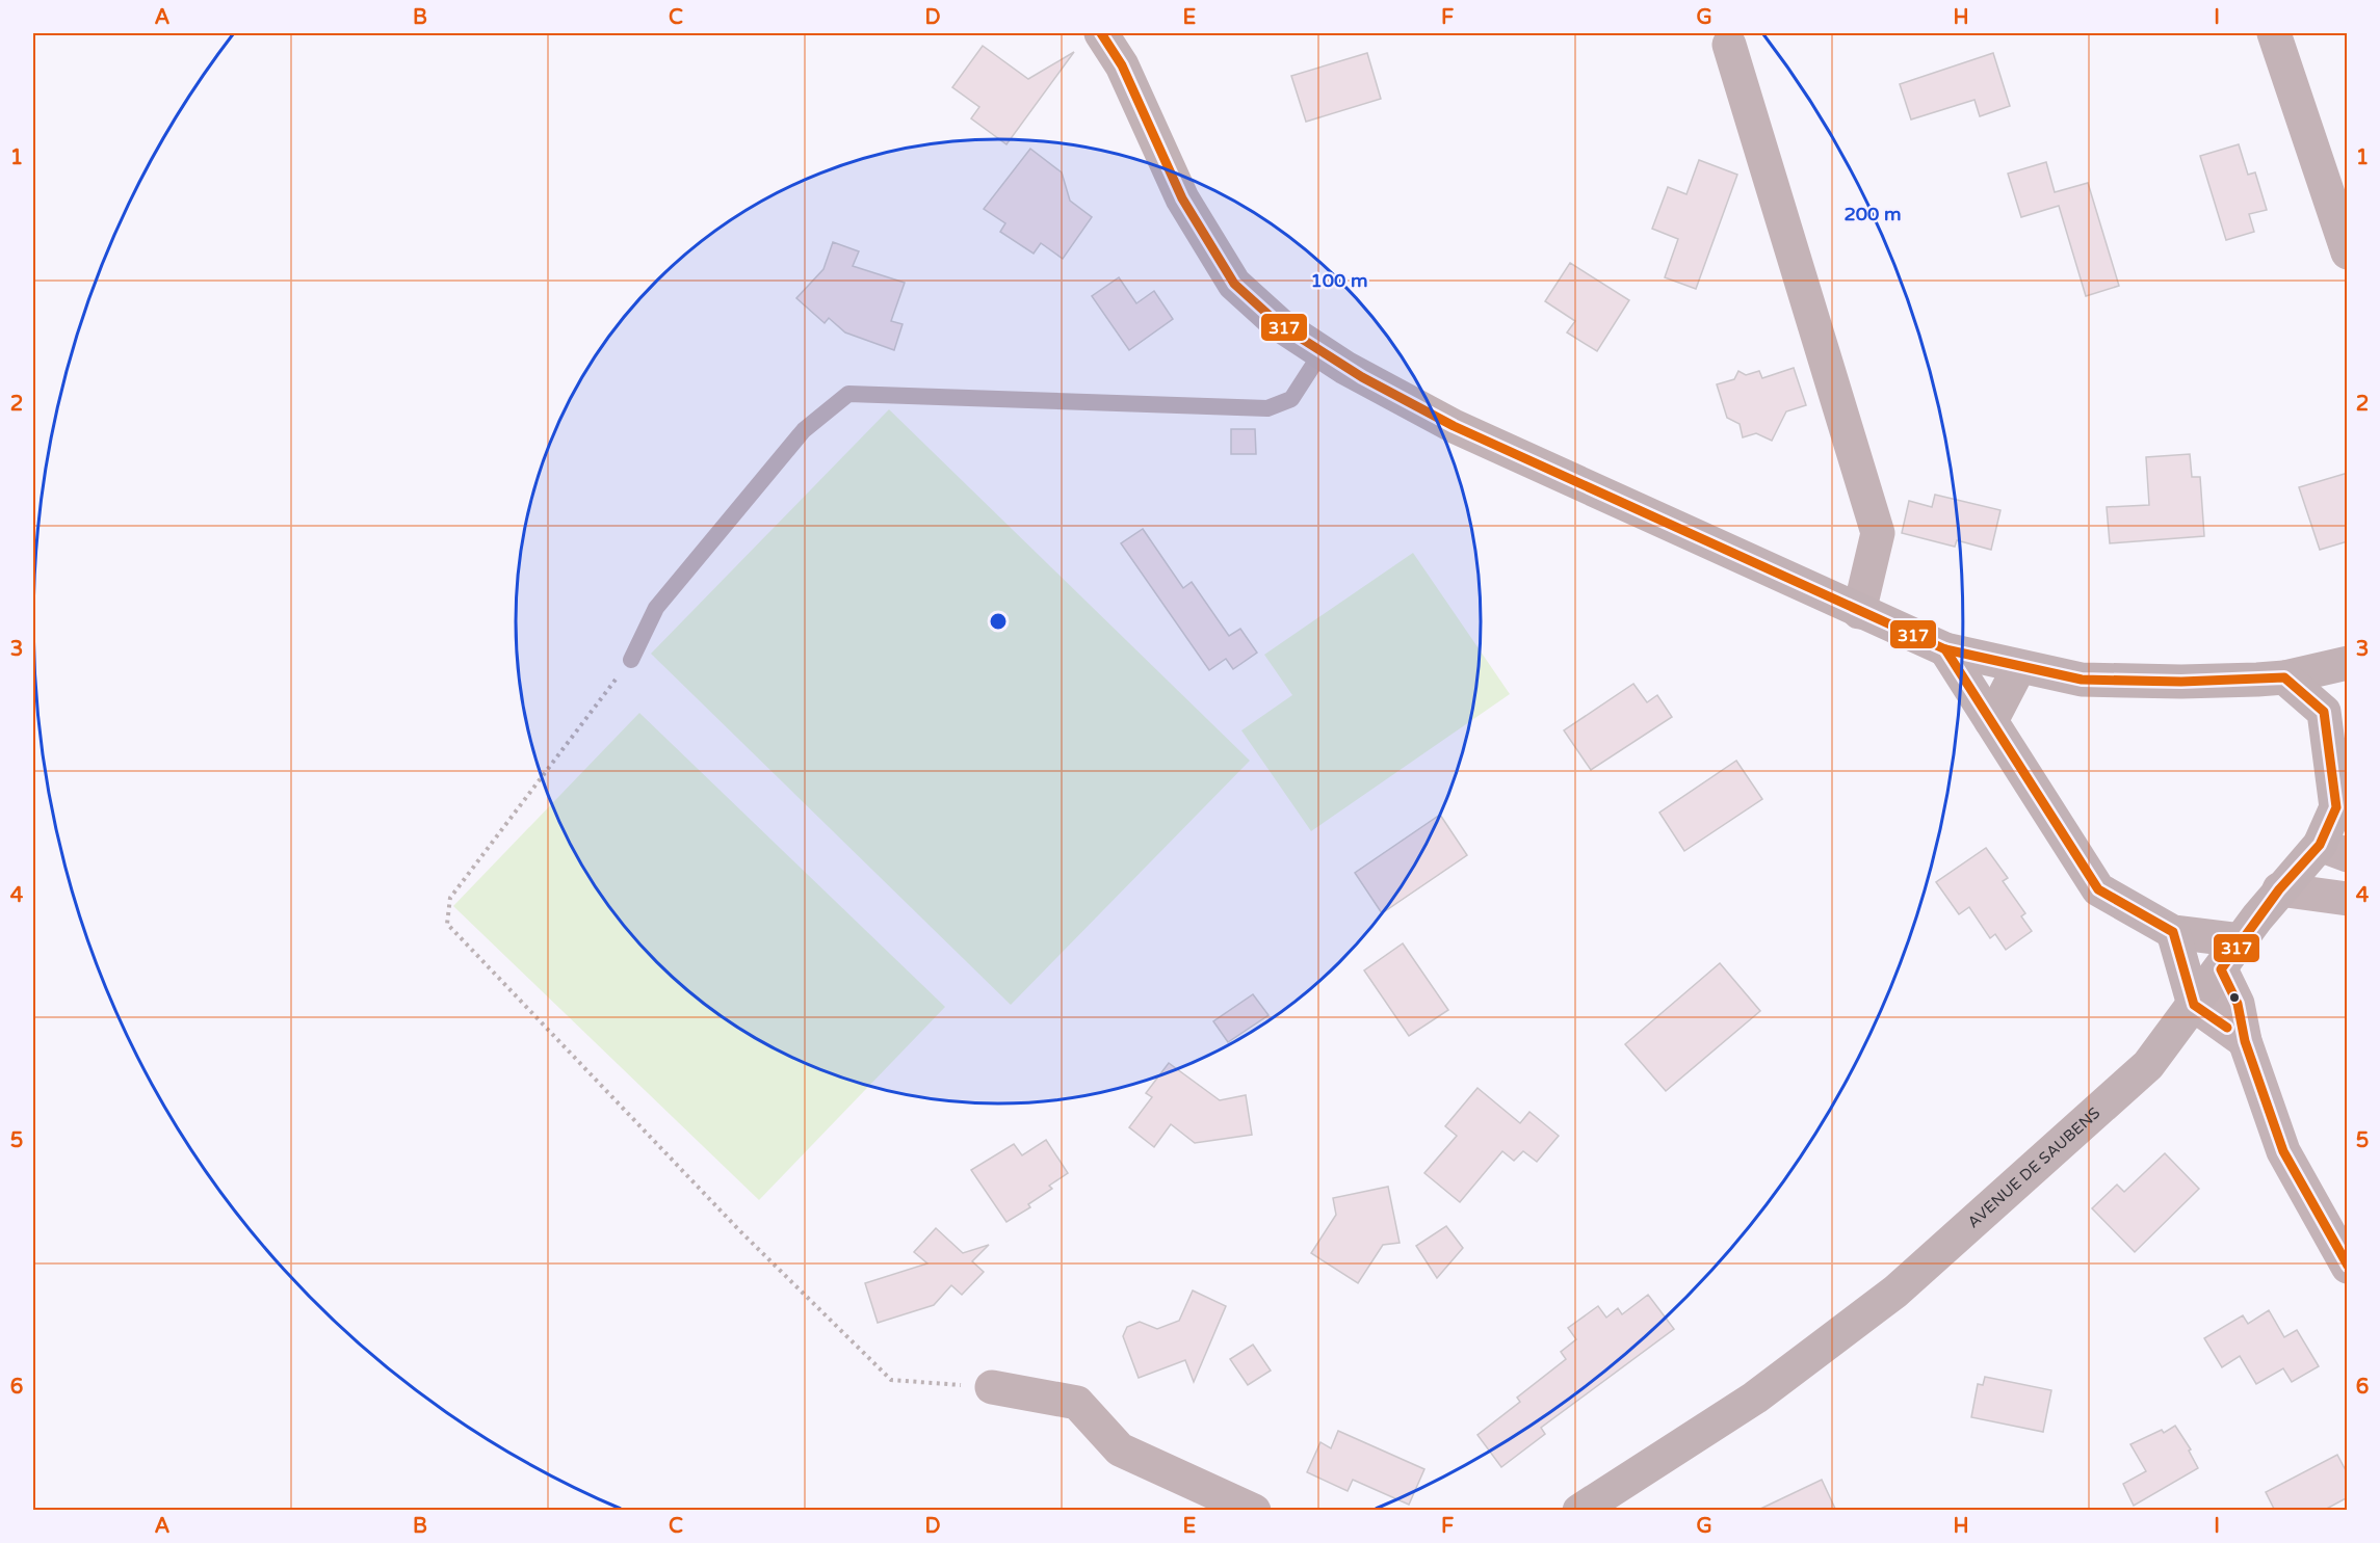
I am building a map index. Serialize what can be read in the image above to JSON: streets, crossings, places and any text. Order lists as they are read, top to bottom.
{
  "streets": {
    "street": ["AVENUE DE SAUBENS"]
  },
  "lines": ["transit line 317"],
  "grid": {
    "columns": [
      "A",
      "B",
      "C",
      "D",
      "E",
      "F",
      "G",
      "H",
      "I"
    ],
    "rows": [
      "1",
      "2",
      "3",
      "4",
      "5",
      "6"
    ]
  },
  "rings": ["200 m", "100 m"]
}
